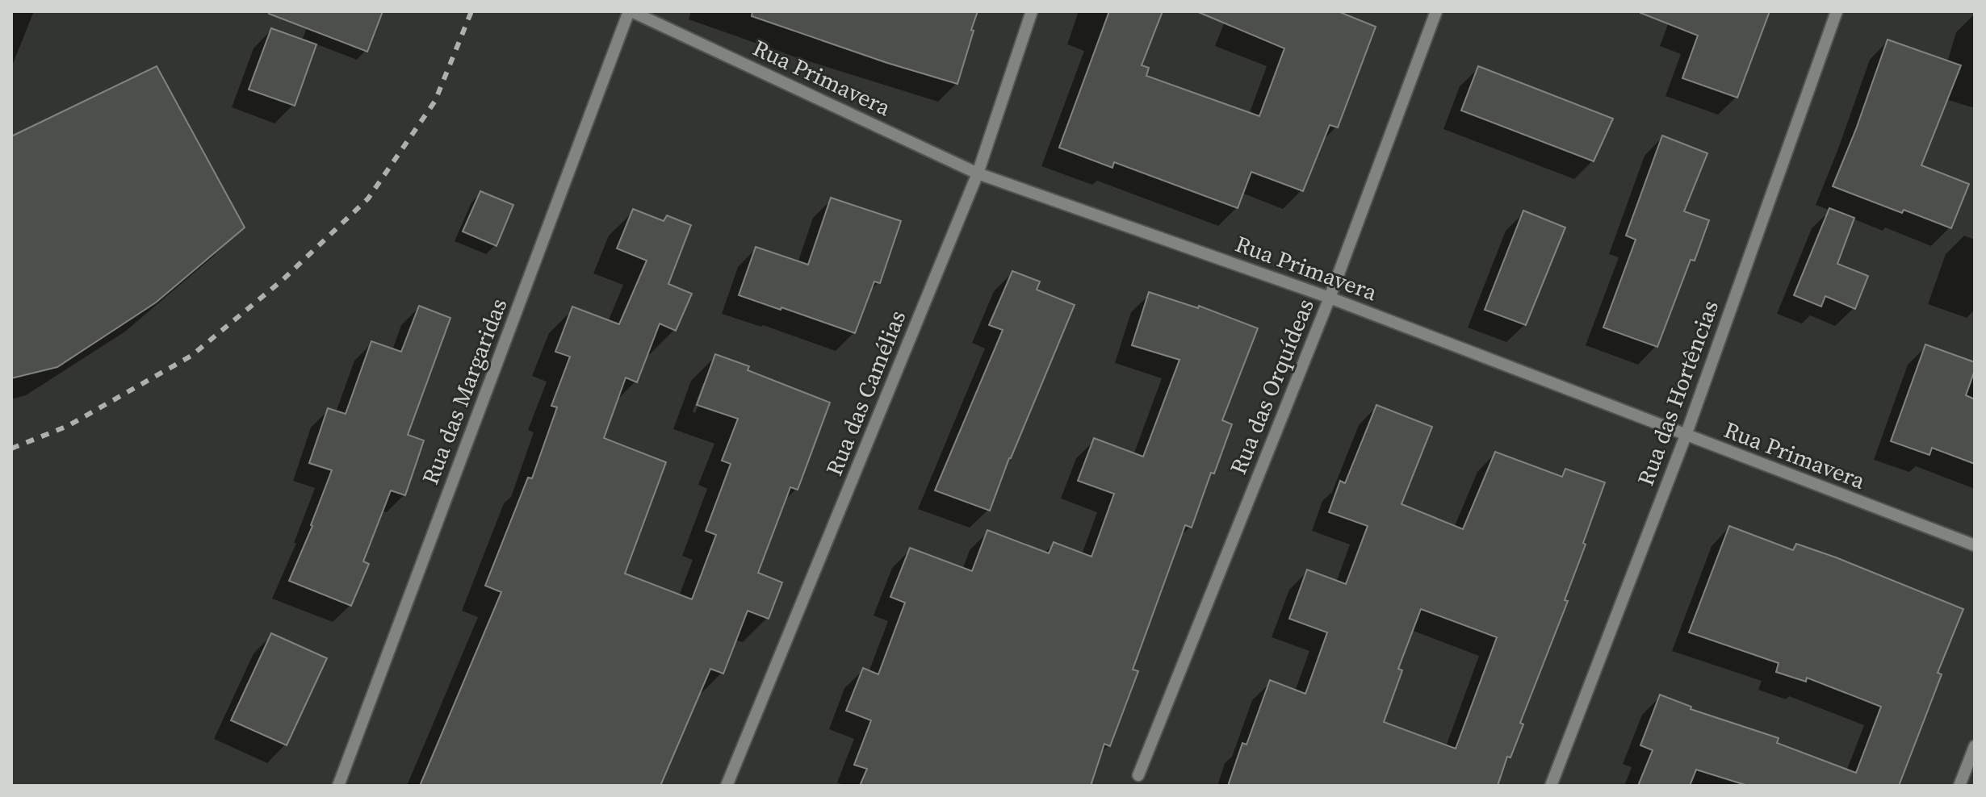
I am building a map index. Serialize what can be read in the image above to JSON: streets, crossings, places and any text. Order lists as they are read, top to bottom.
{
  "streets": {
    "street": [
      "Rua Primavera",
      "Rua das Orquídeas",
      "Rua das Margaridas",
      "Rua das Camélias",
      "Rua das Hortências"
    ]
  },
  "crossings": [
    ["Rua Primavera", "Rua das Orquídeas"],
    ["Rua Primavera", "Rua das Margaridas"],
    ["Rua Primavera", "Rua das Camélias"],
    ["Rua Primavera", "Rua das Hortências"]
  ]
}
